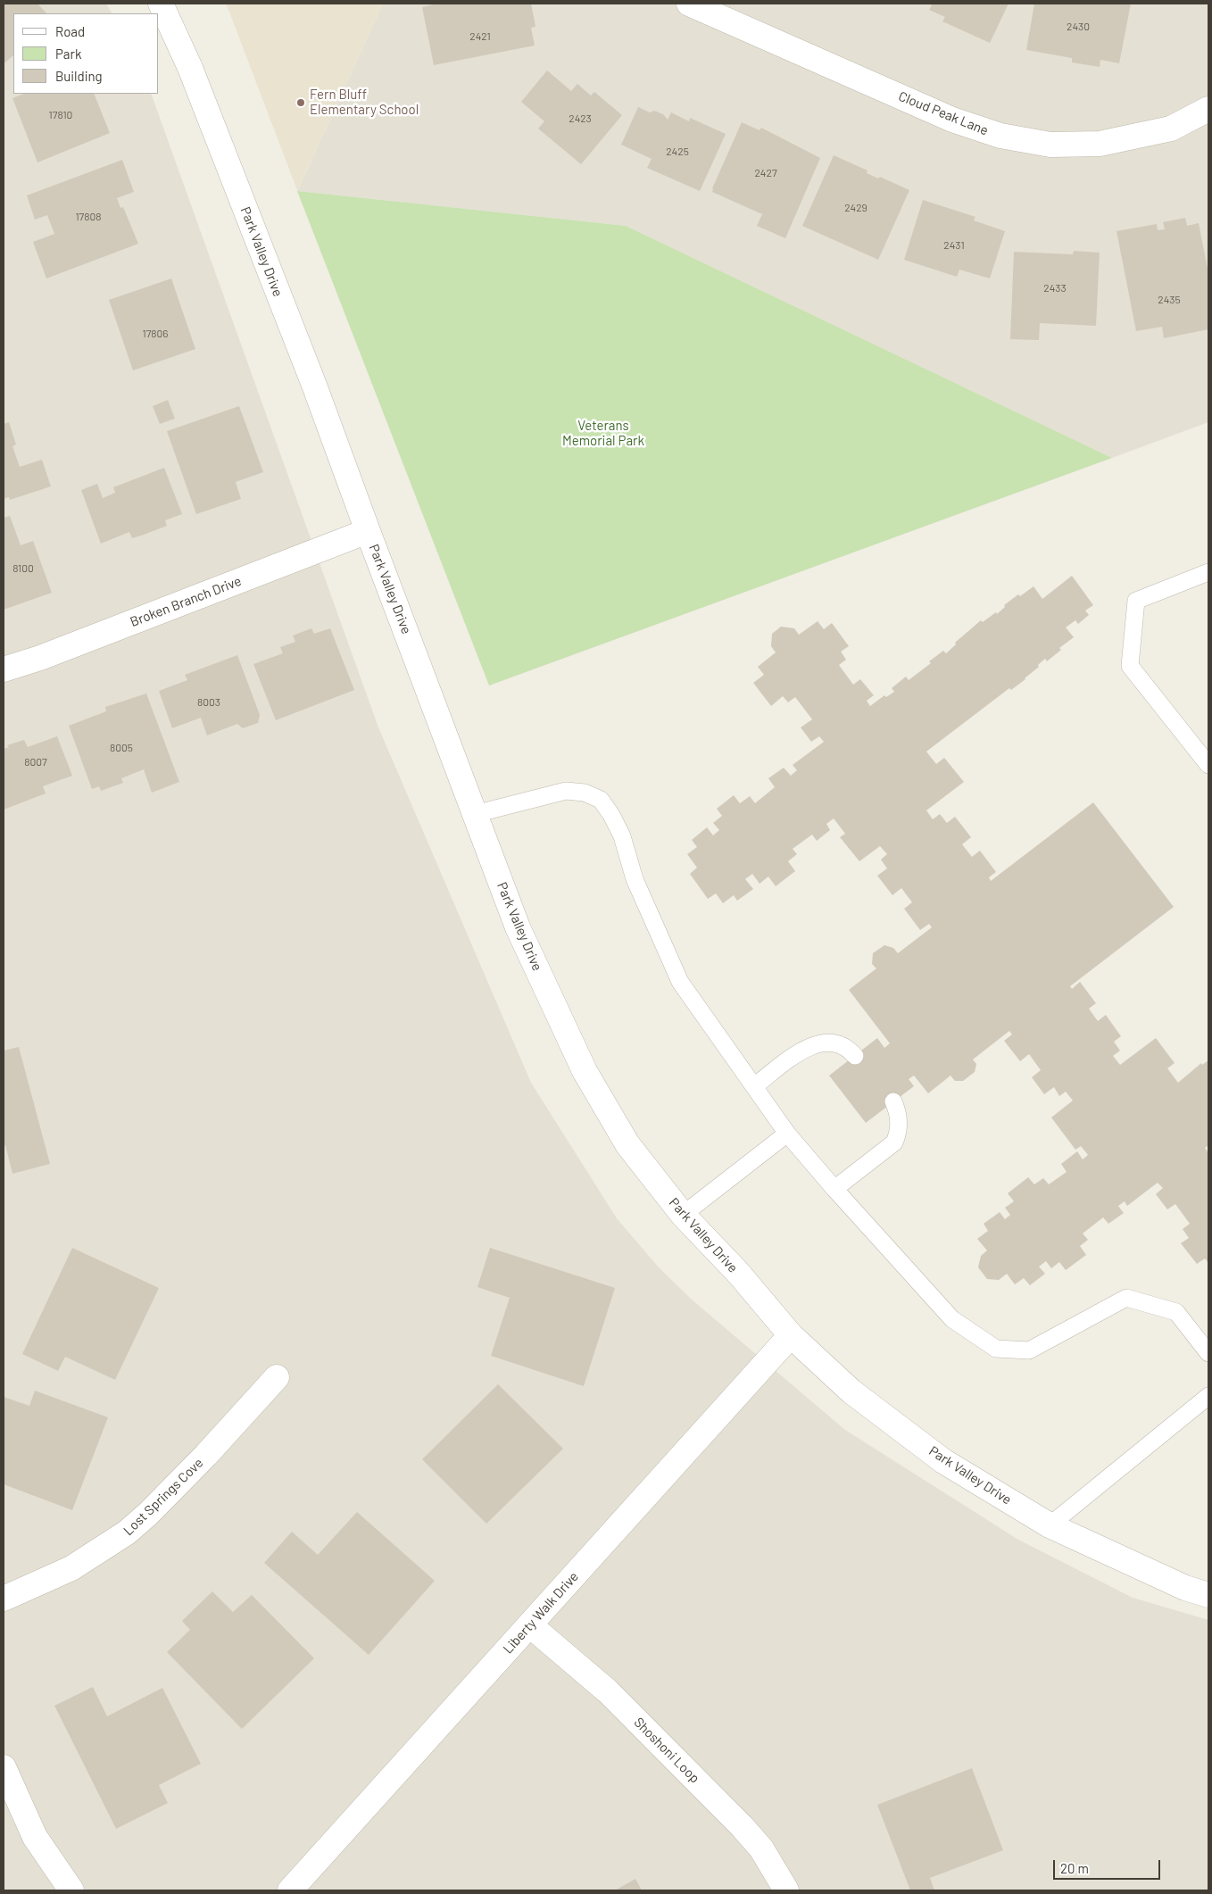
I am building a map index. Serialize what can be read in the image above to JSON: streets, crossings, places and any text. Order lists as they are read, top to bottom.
{
  "streets": {
    "street": [
      "Cloud Peak Lane",
      "Park Valley Drive",
      "Broken Branch Drive",
      "Lost Springs Cove",
      "Liberty Walk Drive",
      "Shoshoni Loop"
    ]
  },
  "crossings": [
    ["Park Valley Drive", "Broken Branch Drive"],
    ["Park Valley Drive", "Liberty Walk Drive"],
    ["Liberty Walk Drive", "Shoshoni Loop"]
  ],
  "parks": ["Veterans Memorial Park"],
  "places": ["Fern Bluff Elementary School"],
  "house_numbers": [
    "2430",
    "2421",
    "17810",
    "2423",
    "2425",
    "2427",
    "2429",
    "17808",
    "2431",
    "2433",
    "2435",
    "17806",
    "8100",
    "8003",
    "8005",
    "8007"
  ],
  "legend": ["Road", "Park", "Building"],
  "scale_bar": "20 m"
}
